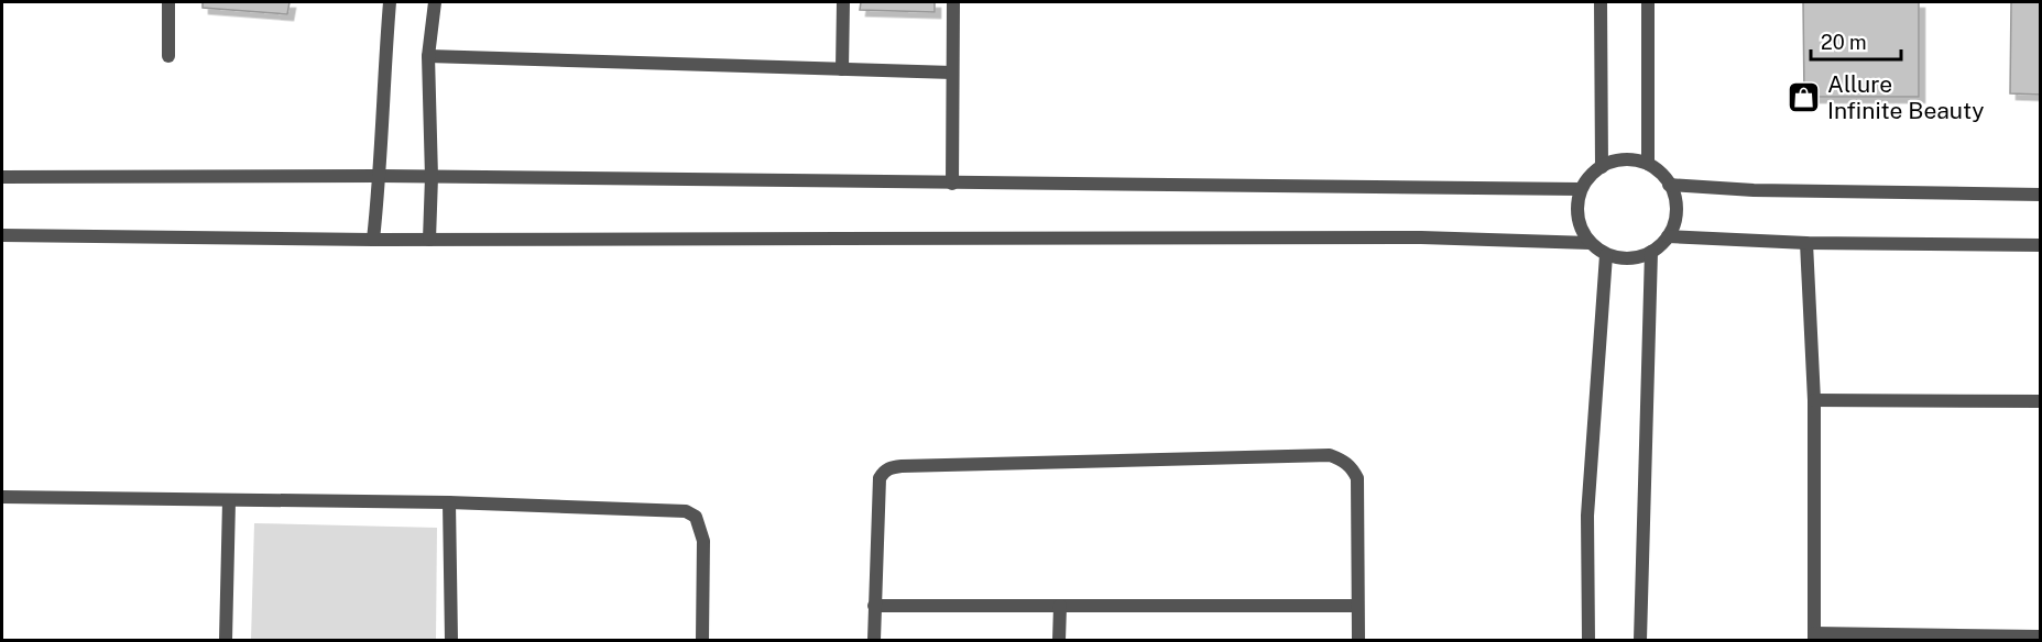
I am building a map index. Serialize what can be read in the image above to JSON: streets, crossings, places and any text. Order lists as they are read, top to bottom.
{
  "places": {
    "shop": ["Allure Infinite Beauty"]
  },
  "scale_bar": "20 m"
}
